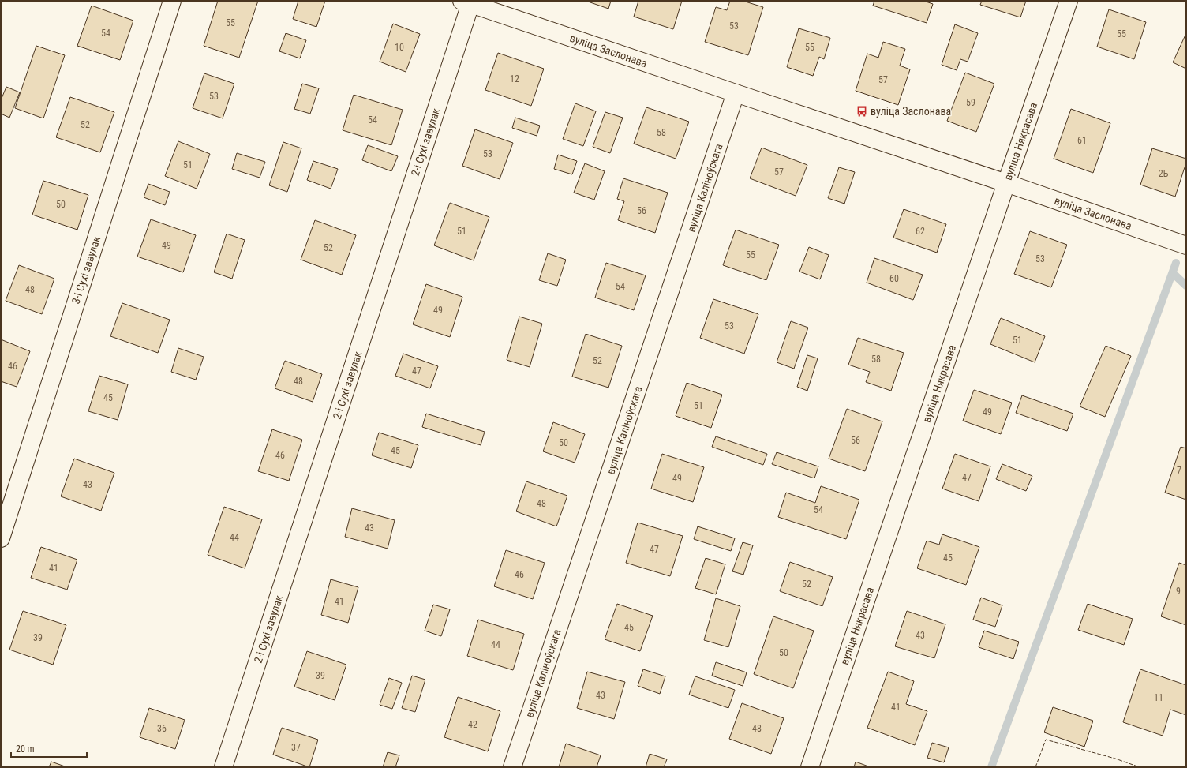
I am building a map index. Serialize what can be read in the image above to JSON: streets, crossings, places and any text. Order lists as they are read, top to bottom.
{
  "streets": {
    "street": [
      "вуліца Заслонава",
      "вуліца Някрасава",
      "2-і Сухі завулак",
      "вуліца Каліноўскага",
      "3-і Сухі завулак"
    ]
  },
  "crossings": [
    ["вуліца Заслонава", "вуліца Някрасава"],
    ["вуліца Заслонава", "2-і Сухі завулак"],
    ["вуліца Заслонава", "вуліца Каліноўскага"]
  ],
  "places": {
    "bus stop": ["вуліца Заслонава"]
  },
  "house_numbers": [
    "55",
    "53",
    "54",
    "55",
    "10",
    "55",
    "12",
    "57",
    "53",
    "59",
    "54",
    "52",
    "58",
    "61",
    "53",
    "51",
    "57",
    "2Б",
    "50",
    "56",
    "51",
    "62",
    "49",
    "52",
    "55",
    "53",
    "60",
    "54",
    "48",
    "49",
    "53",
    "51",
    "58",
    "52",
    "46",
    "47",
    "48",
    "45",
    "51",
    "49",
    "56",
    "50",
    "45",
    "46",
    "7",
    "47",
    "49",
    "43",
    "48",
    "54",
    "43",
    "44",
    "47",
    "45",
    "41",
    "46",
    "52",
    "9",
    "41",
    "45",
    "43",
    "39",
    "44",
    "50",
    "39",
    "43",
    "11",
    "41",
    "42",
    "36",
    "48",
    "37"
  ],
  "scale_bar": "20 m"
}
